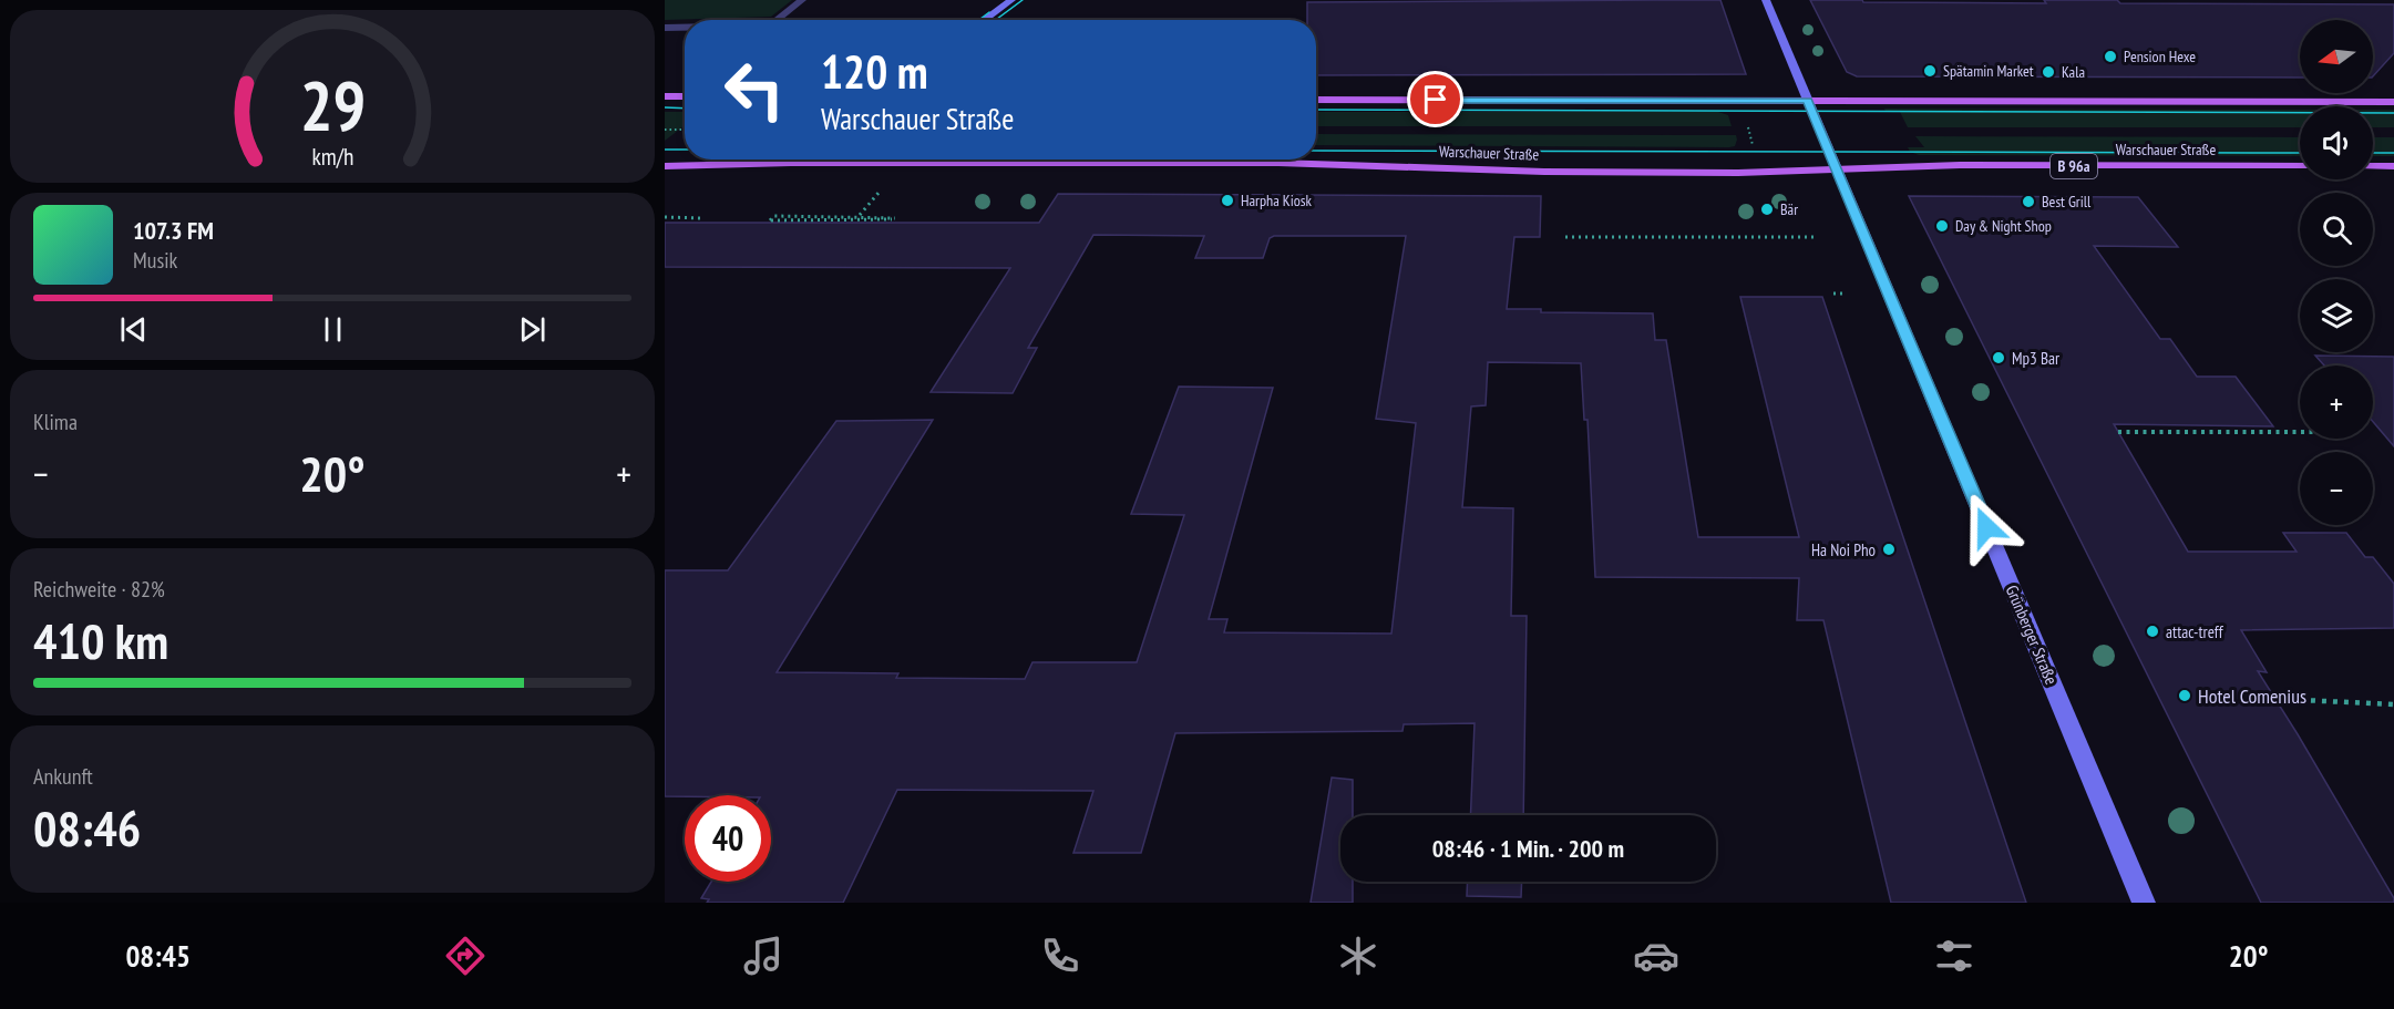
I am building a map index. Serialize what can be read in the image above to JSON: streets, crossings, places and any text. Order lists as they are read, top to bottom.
{
  "streets": {
    "main road": ["Warschauer Straße", "B 96a"],
    "street": ["Grünberger Straße"]
  },
  "crossings": [
    ["Warschauer Straße", "Grünberger Straße"]
  ],
  "places": [
    "Pension Hexe",
    "Spätamin Market",
    "Kala",
    "Harpha Kiosk",
    "Best Grill",
    "Bär",
    "Day & Night Shop",
    "Mp3 Bar",
    "Ha Noi Pho",
    "attac-treff",
    "Hotel Comenius"
  ],
  "north": "left",
  "page": {
    "map_buttons": ["+", "−"],
    "turn": ["120 m", "Warschauer Straße"],
    "song": ["107.3 FM", "Musik"],
    "tile": [
      "Klima",
      ["Reichweite · 82%", "410 km"],
      ["Ankunft", "08:46"]
    ],
    "heat": ["−", "20°", "+"],
    "limit": "40",
    "trip": "08:46 · 1 Min. · 200 m",
    "tabs": ["08:45", "20°"],
    "gauge": ["29", "km/h"]
  }
}
